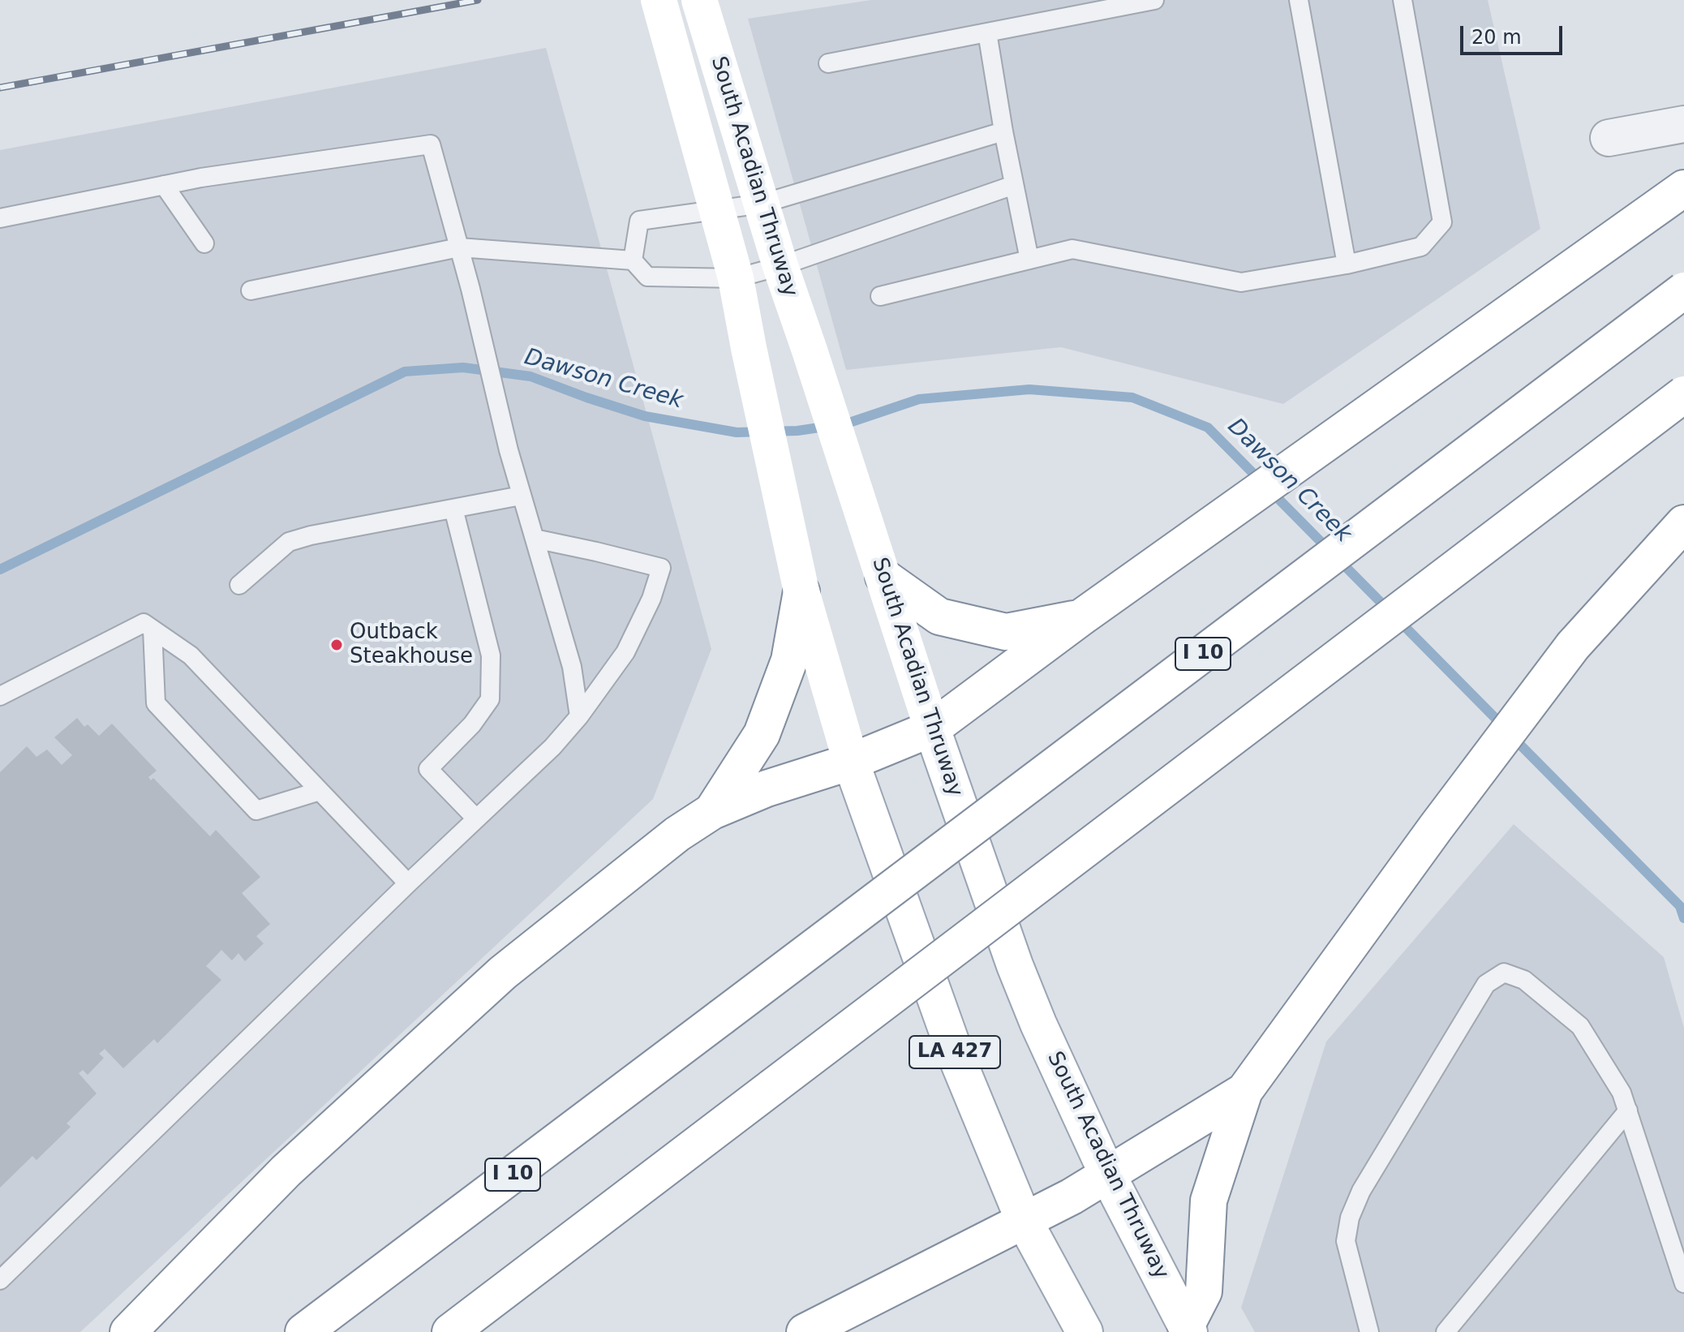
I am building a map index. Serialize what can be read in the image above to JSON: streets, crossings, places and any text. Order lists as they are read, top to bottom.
{
  "streets": {
    "main road": ["South Acadian Thruway", "I 10", "LA 427"]
  },
  "water": ["Dawson Creek"],
  "places": ["Outback Steakhouse"],
  "scale_bar": "20 m"
}
